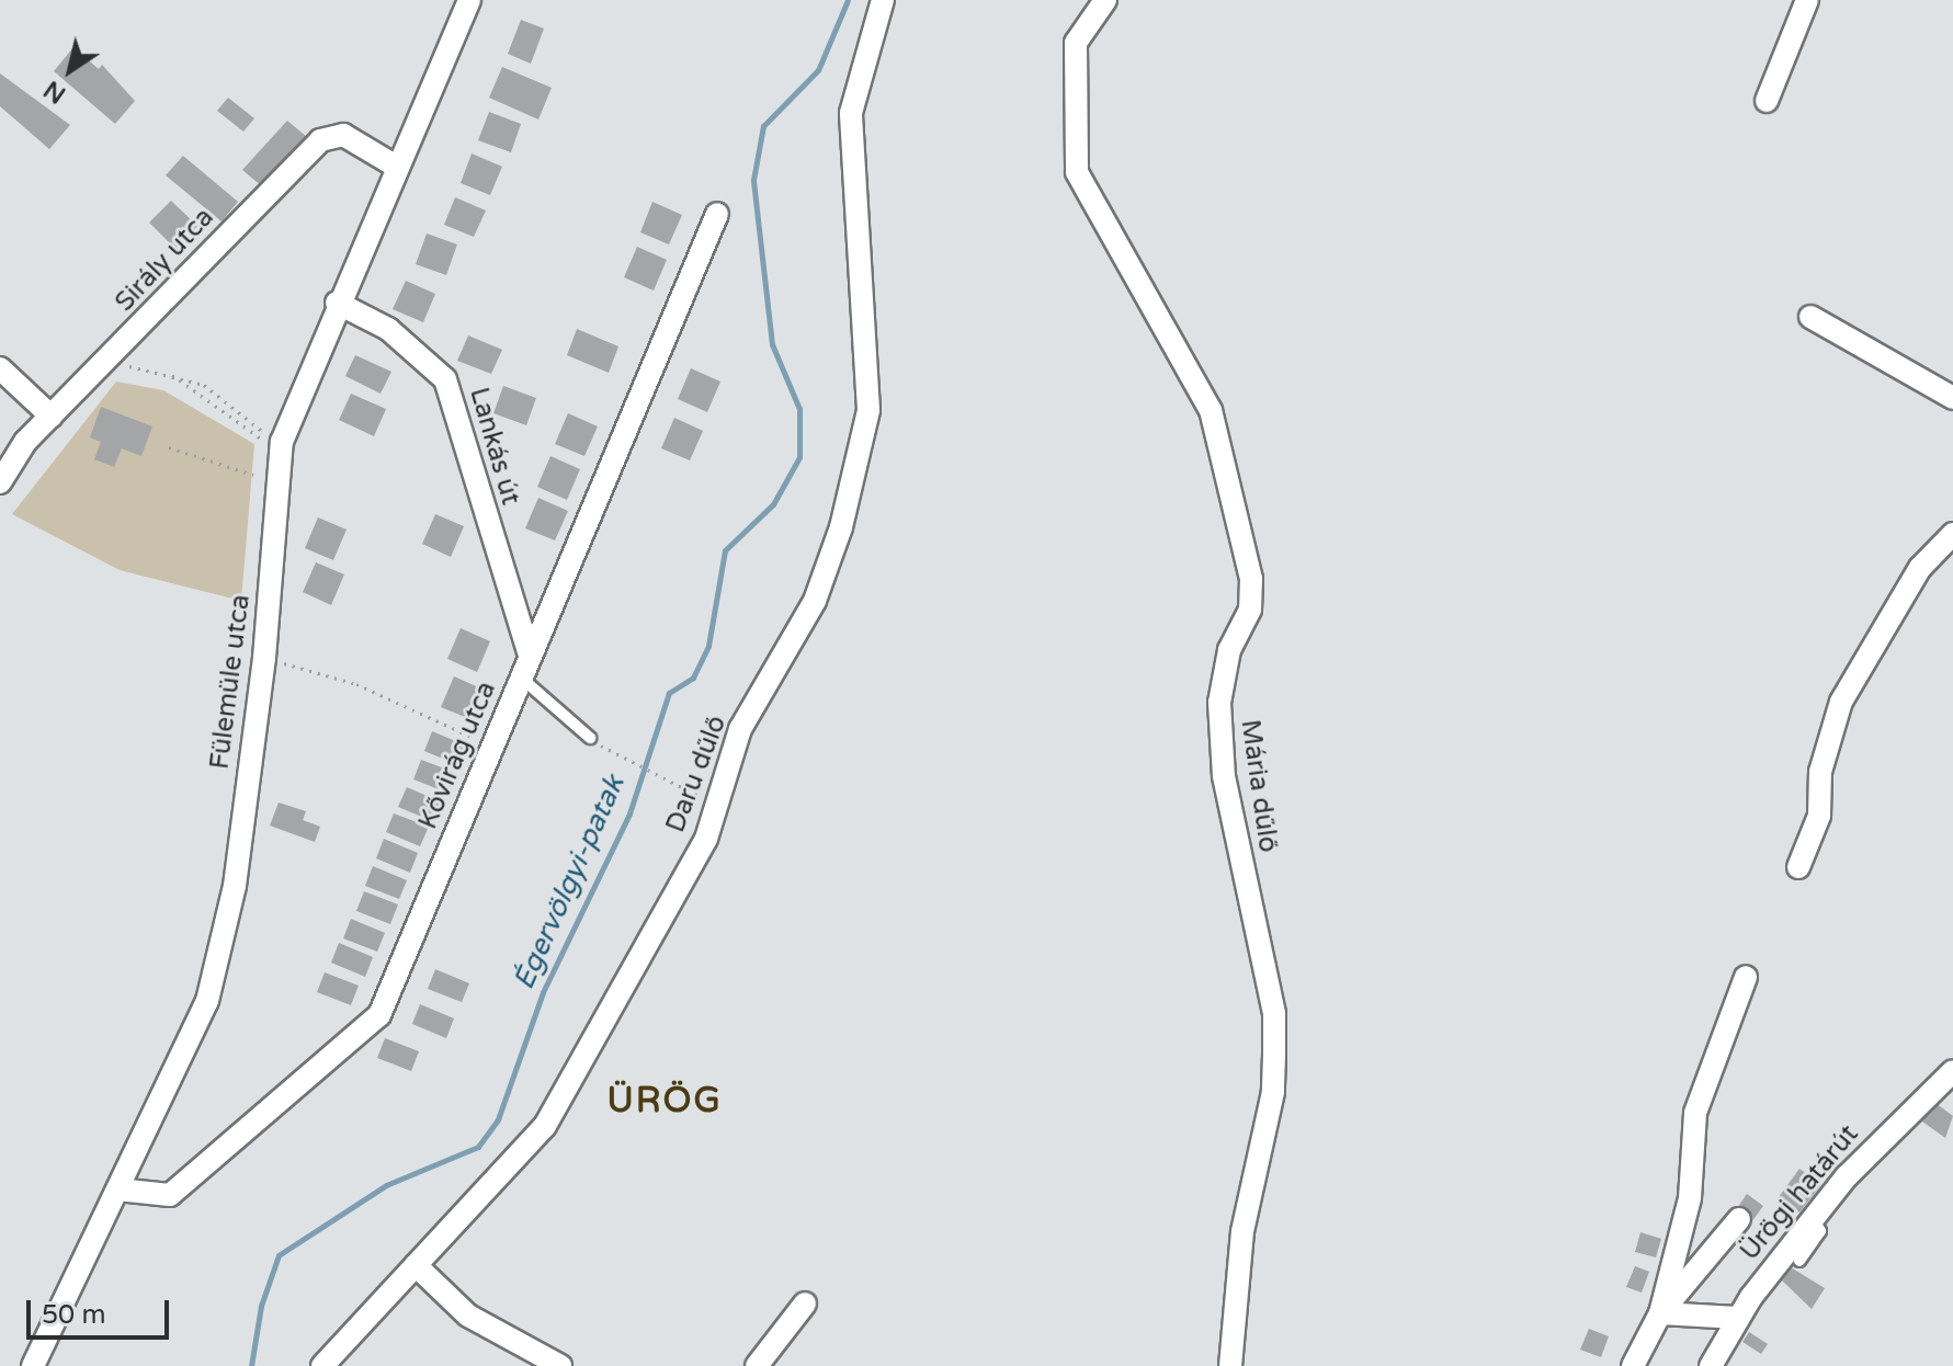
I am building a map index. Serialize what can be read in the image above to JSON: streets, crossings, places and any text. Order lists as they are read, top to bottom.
{
  "streets": {
    "street": [
      "Sirály utca",
      "Lankás út",
      "Fülemüle utca",
      "Kővirág utca",
      "Daru dűlő",
      "Mária dűlő",
      "Ürögi határút"
    ]
  },
  "crossings": [
    ["Sirály utca", "Fülemüle utca"],
    ["Lankás út", "Fülemüle utca"],
    ["Lankás út", "Kővirág utca"],
    ["Fülemüle utca", "Kővirág utca"]
  ],
  "districts": ["ÜRÖG"],
  "water": ["Égervölgyi-patak"],
  "scale_bar": "50 m",
  "north": "bottom left"
}
